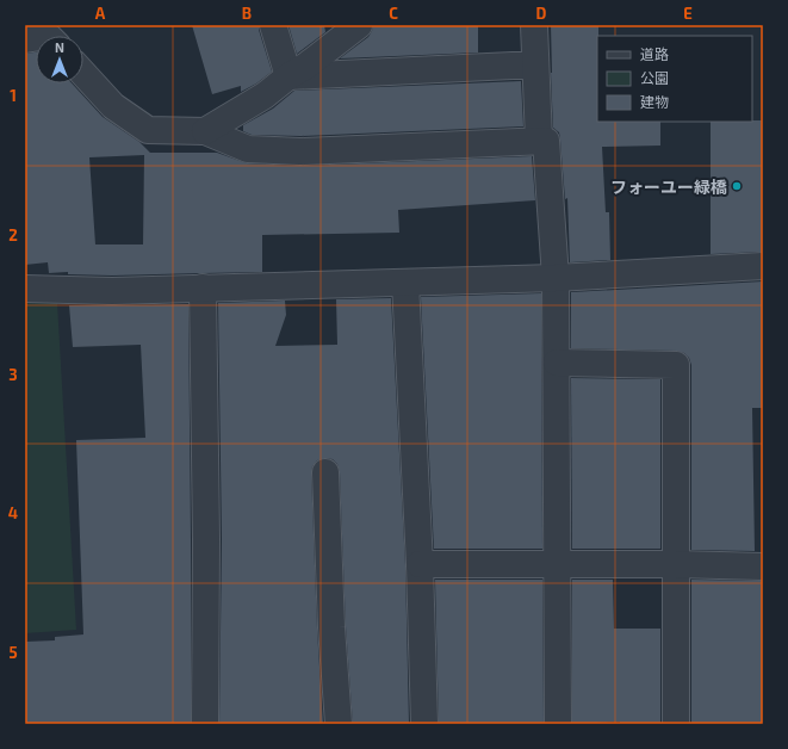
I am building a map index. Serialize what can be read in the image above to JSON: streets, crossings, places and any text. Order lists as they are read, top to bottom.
{
  "places": ["フォーユー緑橋"],
  "legend": ["道路", "公園", "建物"],
  "north": "top",
  "grid": {
    "columns": [
      "A",
      "B",
      "C",
      "D",
      "E"
    ],
    "rows": [
      "1",
      "2",
      "3",
      "4",
      "5"
    ]
  }
}
